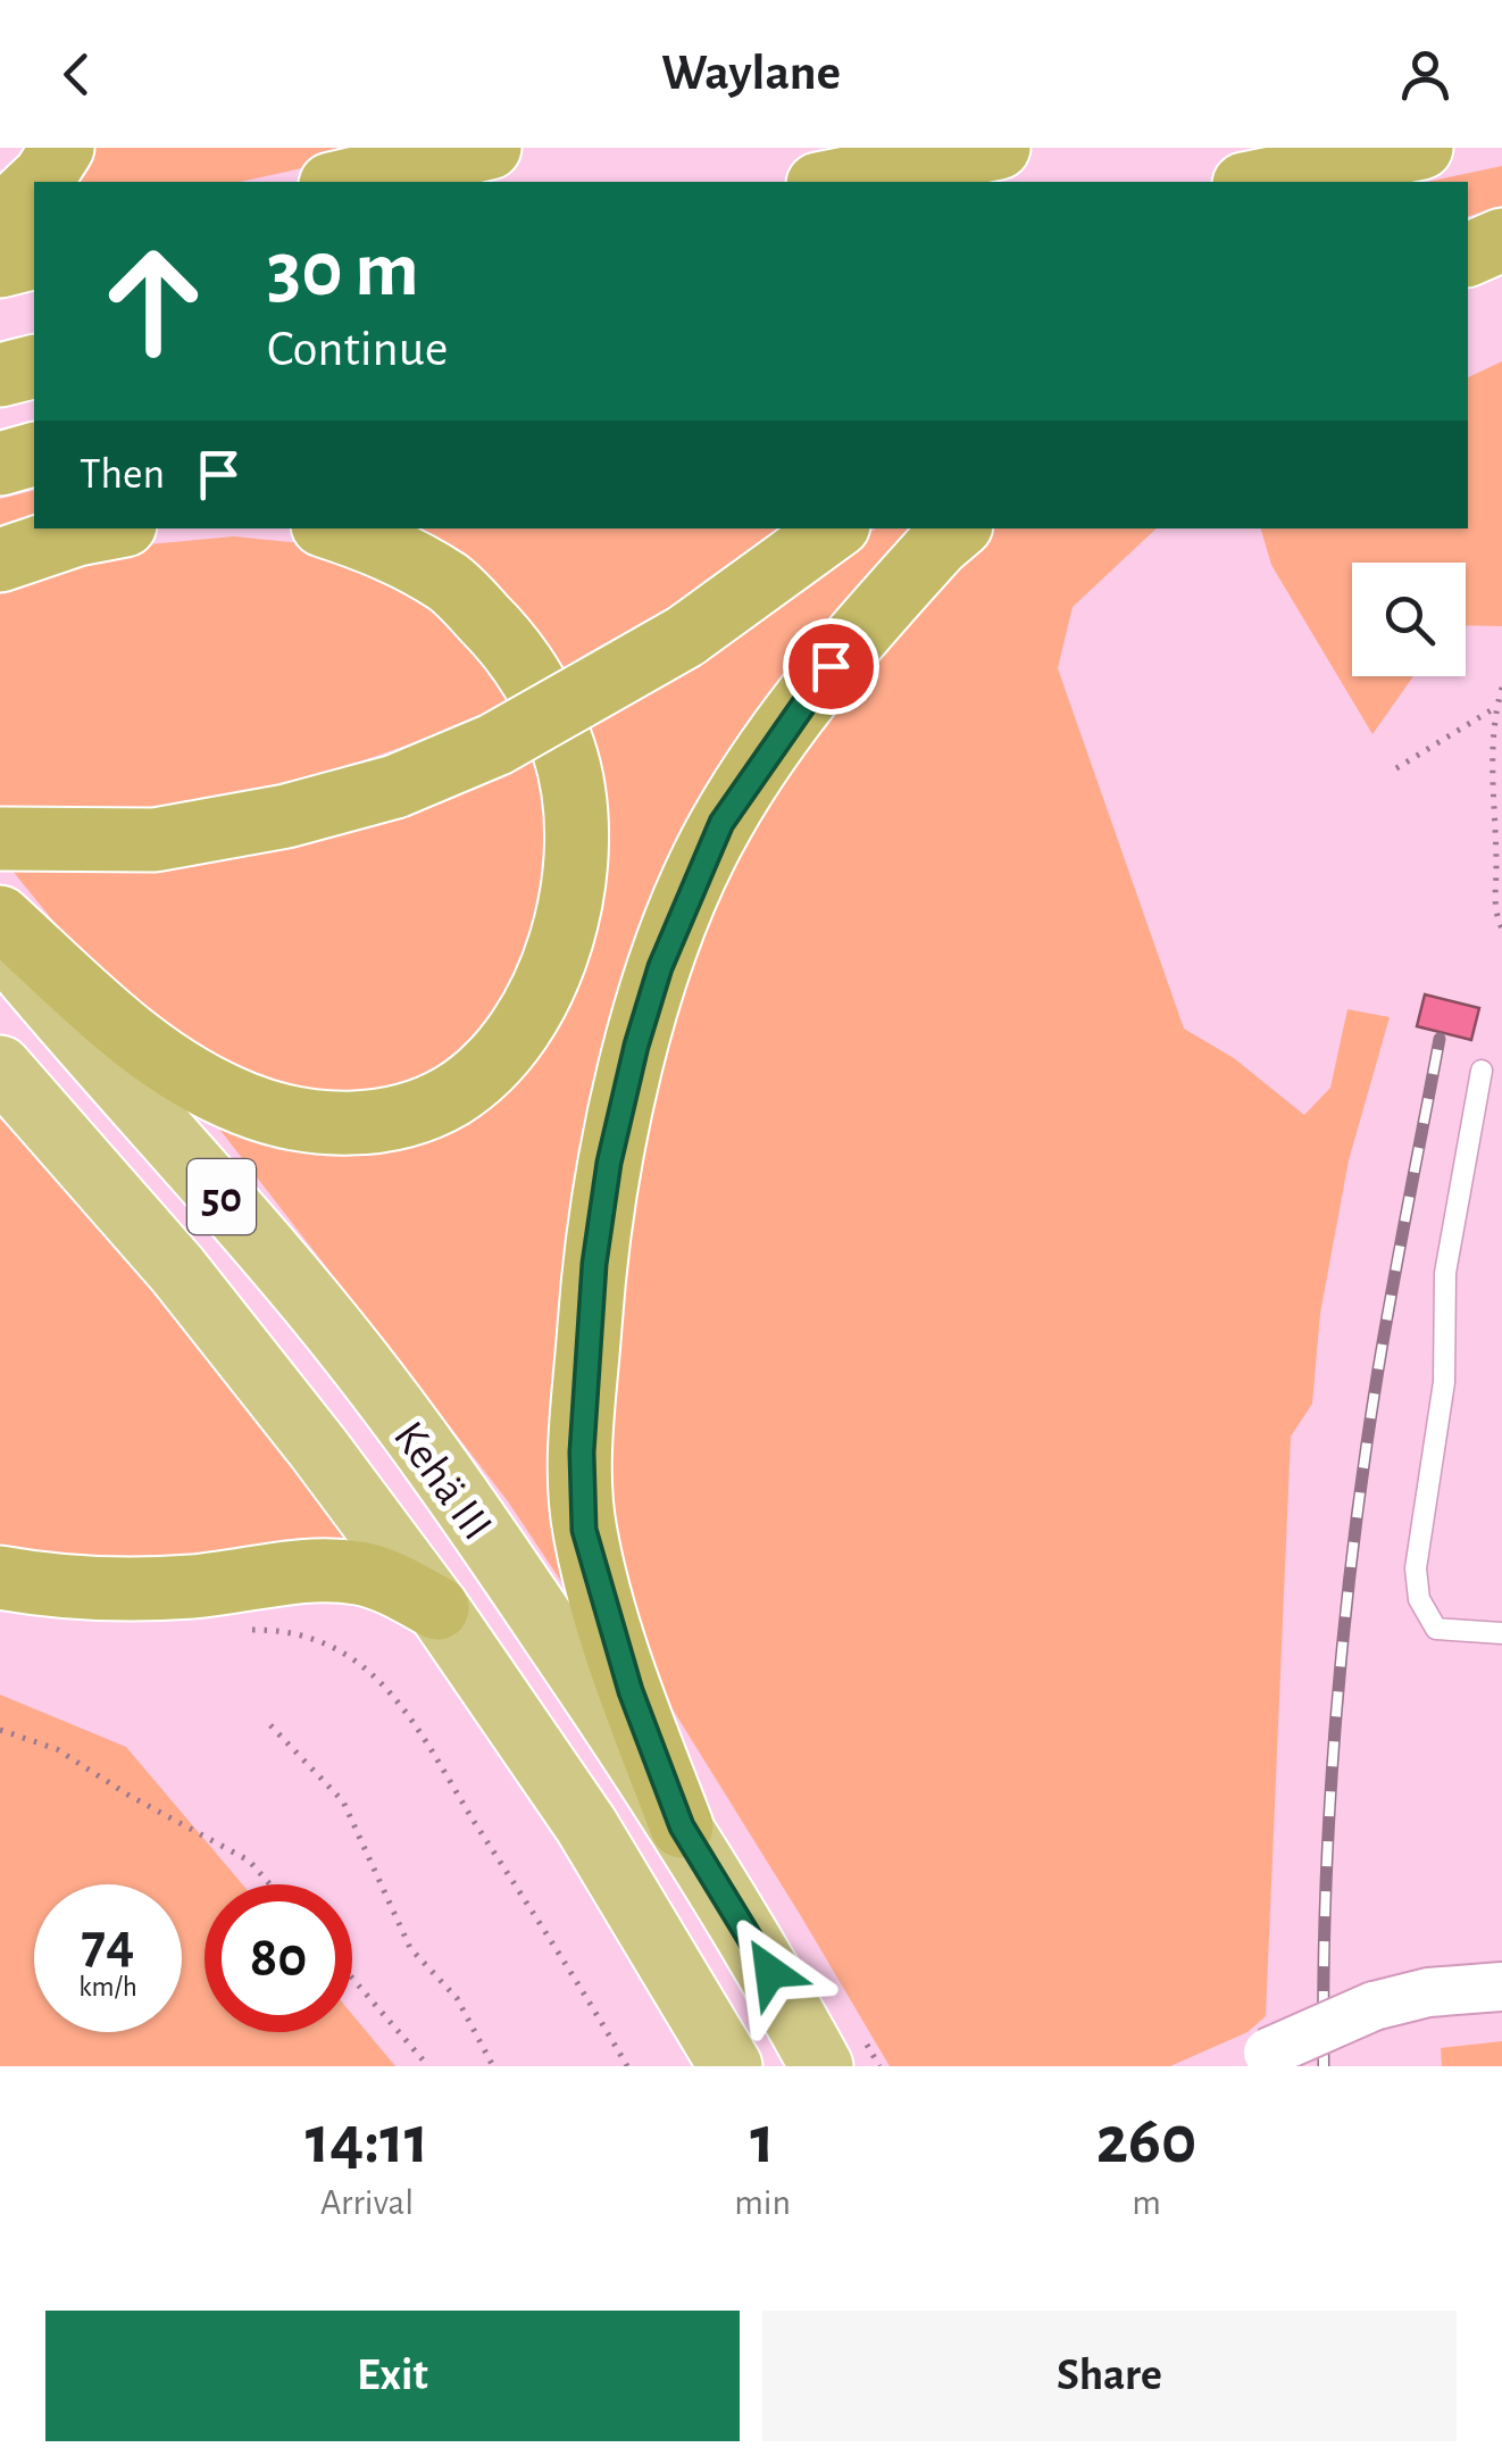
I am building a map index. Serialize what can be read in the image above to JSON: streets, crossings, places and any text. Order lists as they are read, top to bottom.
{
  "streets": {
    "highway": ["50", "Kehä III"]
  },
  "page": {
    "header": "Waylane",
    "turn": ["30 m", "Continue"],
    "then": "Then",
    "speed": "74 km/h",
    "limit": "80",
    "eta": [
      "14:11",
      "Arrival",
      "1",
      "min",
      "260",
      "m"
    ],
    "buttons": ["Exit", "Share"]
  }
}
